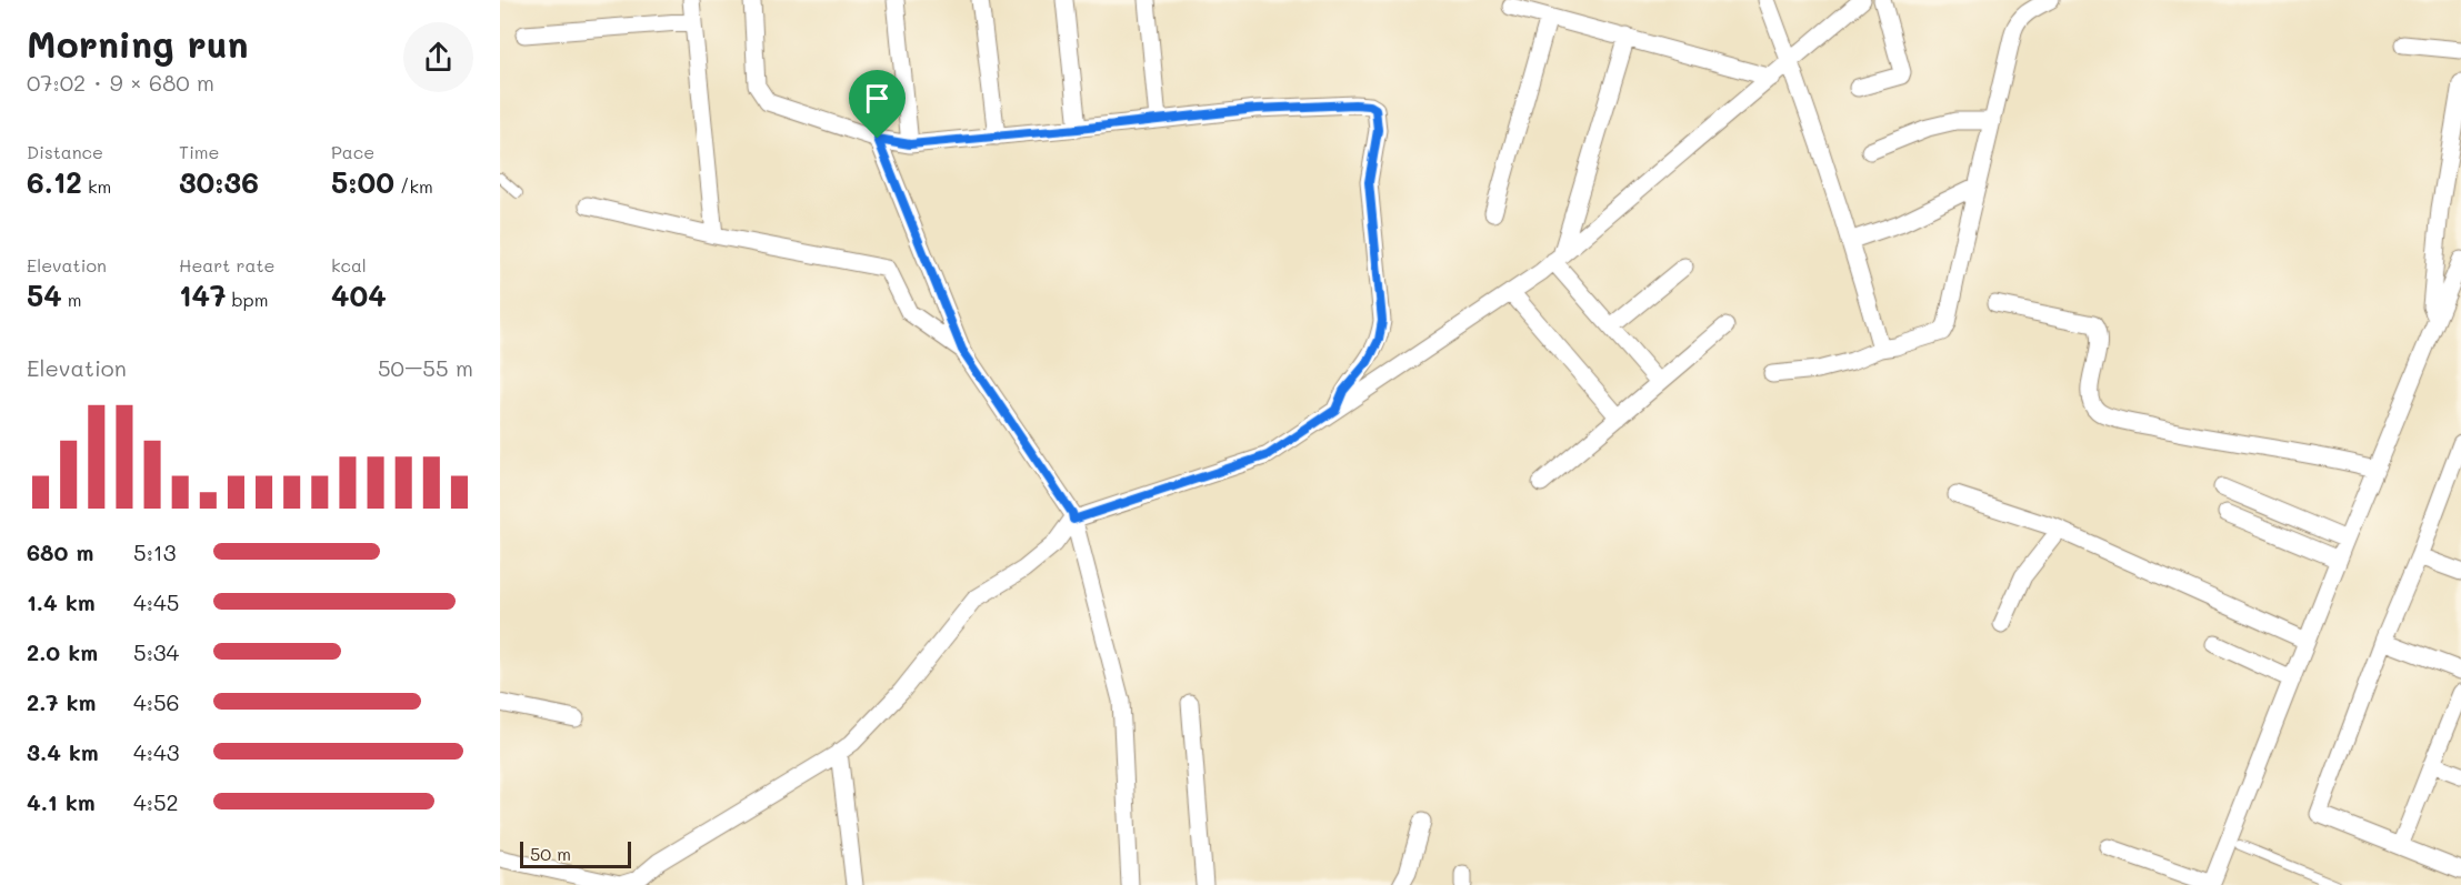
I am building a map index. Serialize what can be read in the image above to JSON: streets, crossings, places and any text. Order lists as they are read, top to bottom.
{
  "scale_bar": "50 m",
  "page": {
    "heading": ["Morning run", "07:02 · 9 × 680 m"],
    "stats": [
      ["Distance", "6.12 km"],
      ["Time", "30:36"],
      ["Pace", "5:00 /km"],
      ["Elevation", "54 m"],
      ["Heart rate", "147 bpm"],
      ["kcal", "404"]
    ],
    "chart": ["Elevation", "50–55 m"],
    "list": [
      {
        "name": "680 m",
        "note": "5:13"
      },
      {
        "name": "1.4 km",
        "note": "4:45"
      },
      {
        "name": "2.0 km",
        "note": "5:34"
      },
      {
        "name": "2.7 km",
        "note": "4:56"
      },
      {
        "name": "3.4 km",
        "note": "4:43"
      },
      {
        "name": "4.1 km",
        "note": "4:52"
      }
    ],
    "scale": "50 m"
  }
}
